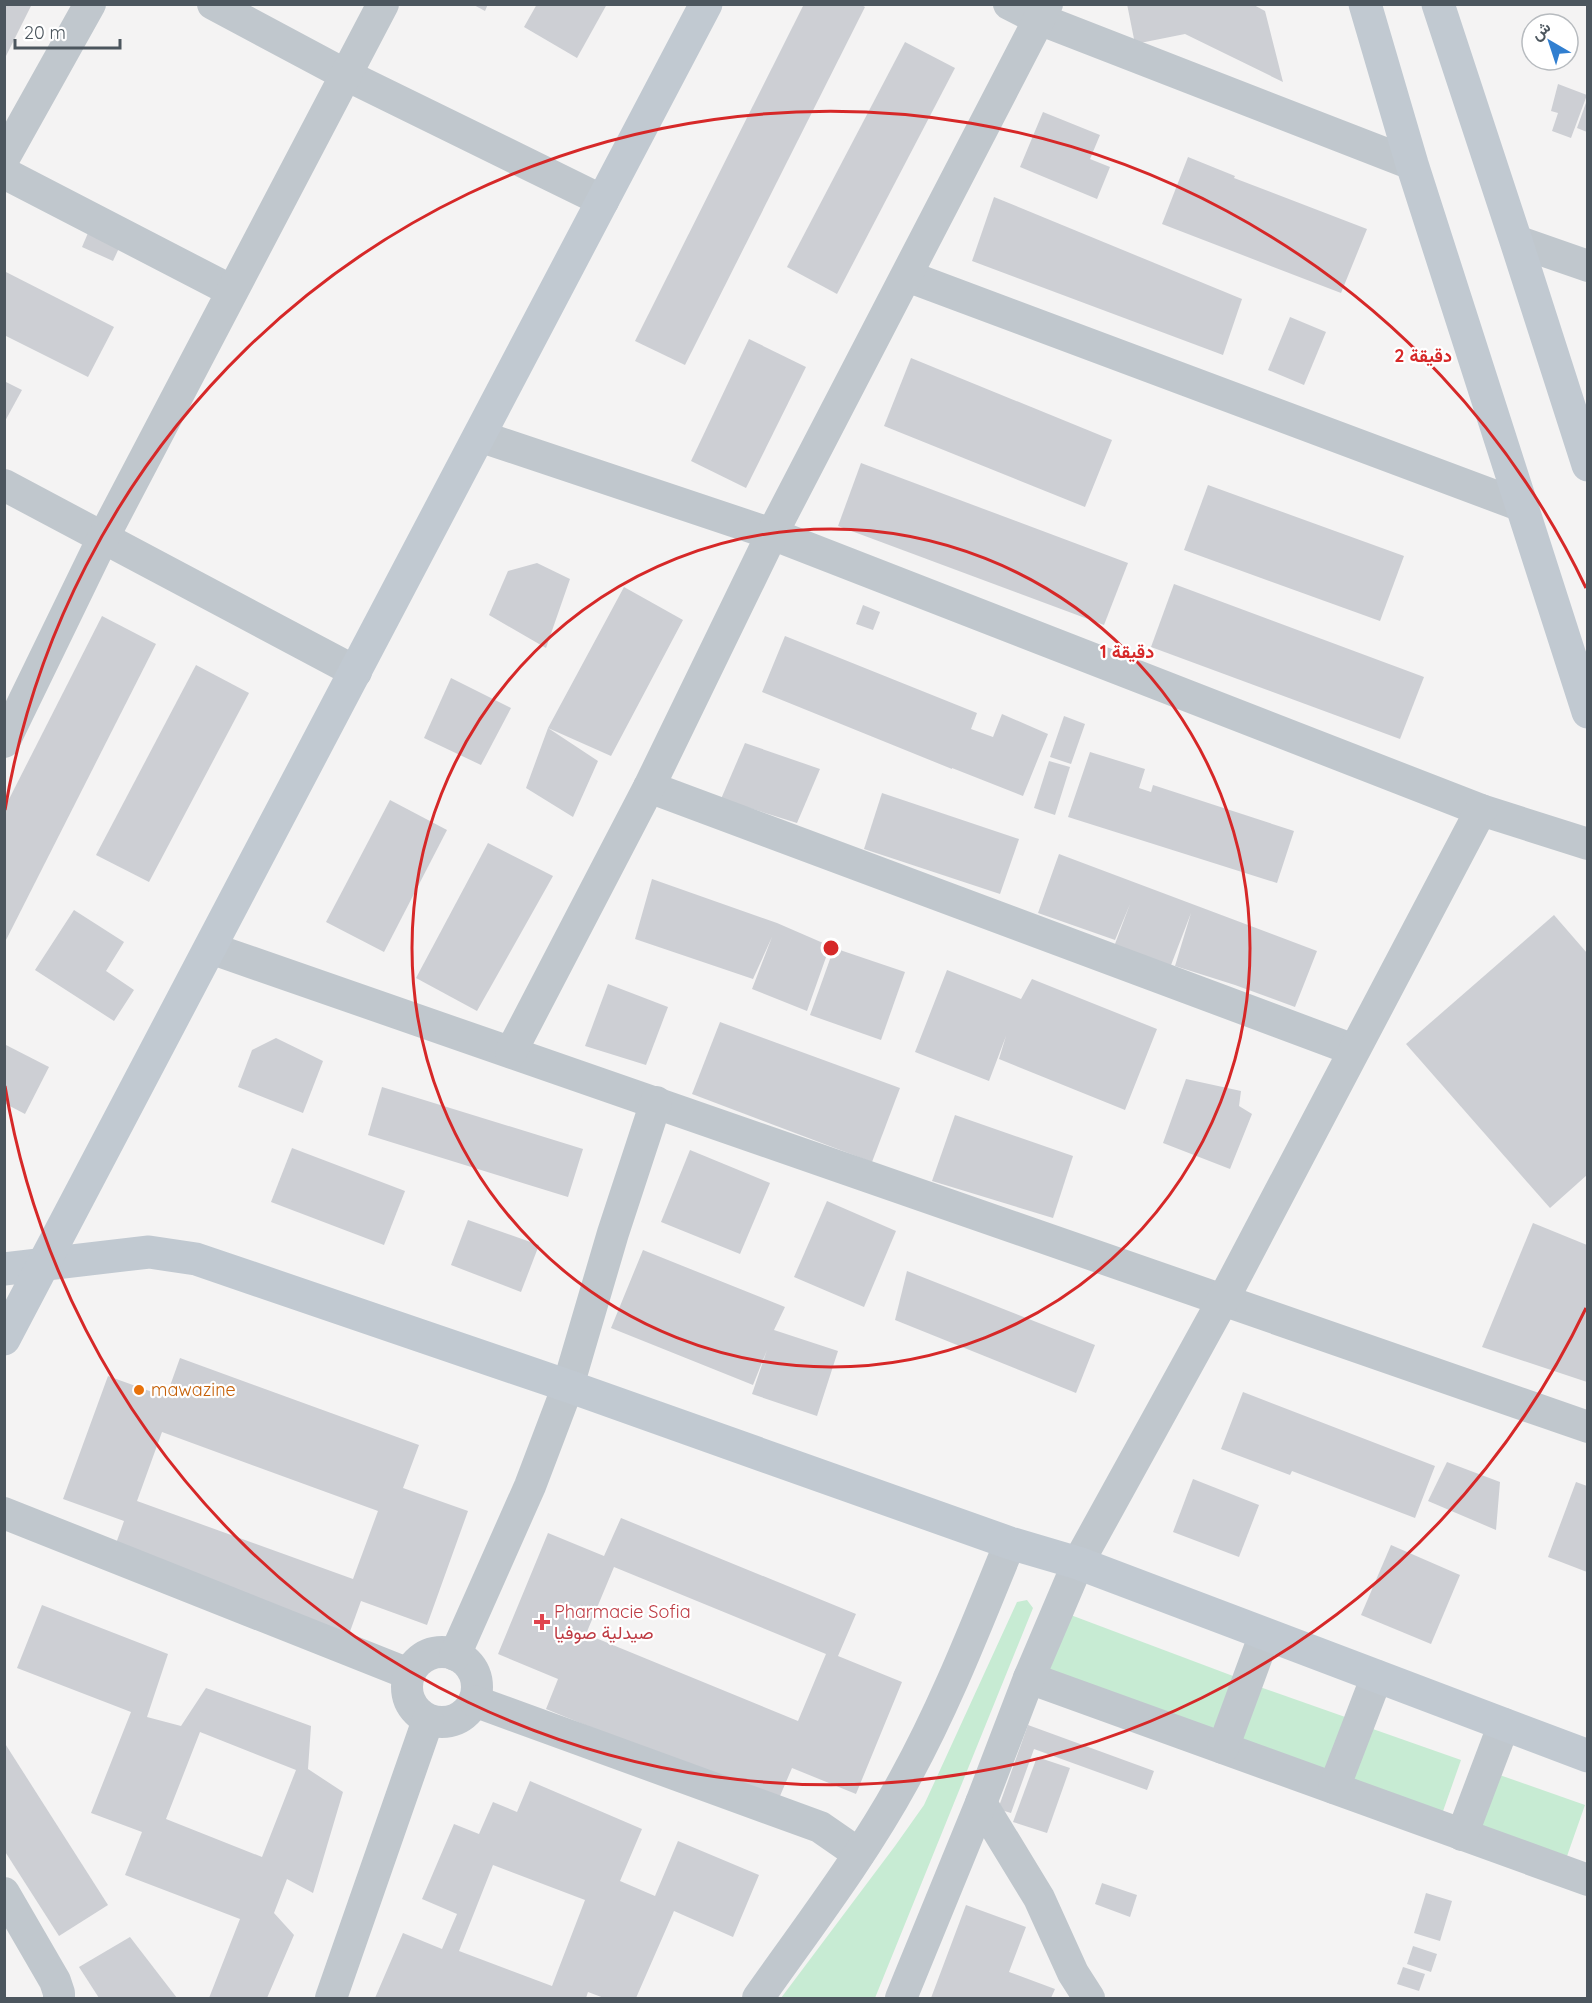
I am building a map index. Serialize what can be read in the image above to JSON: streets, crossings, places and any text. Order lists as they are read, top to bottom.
{
  "places": {
    "other": ["mawazine"],
    "health": ["Pharmacie Sofia صيدلية صوفيا"]
  },
  "scale_bar": "20 m",
  "north": "top left",
  "rings": ["2 دقيقة", "1 دقيقة"]
}
